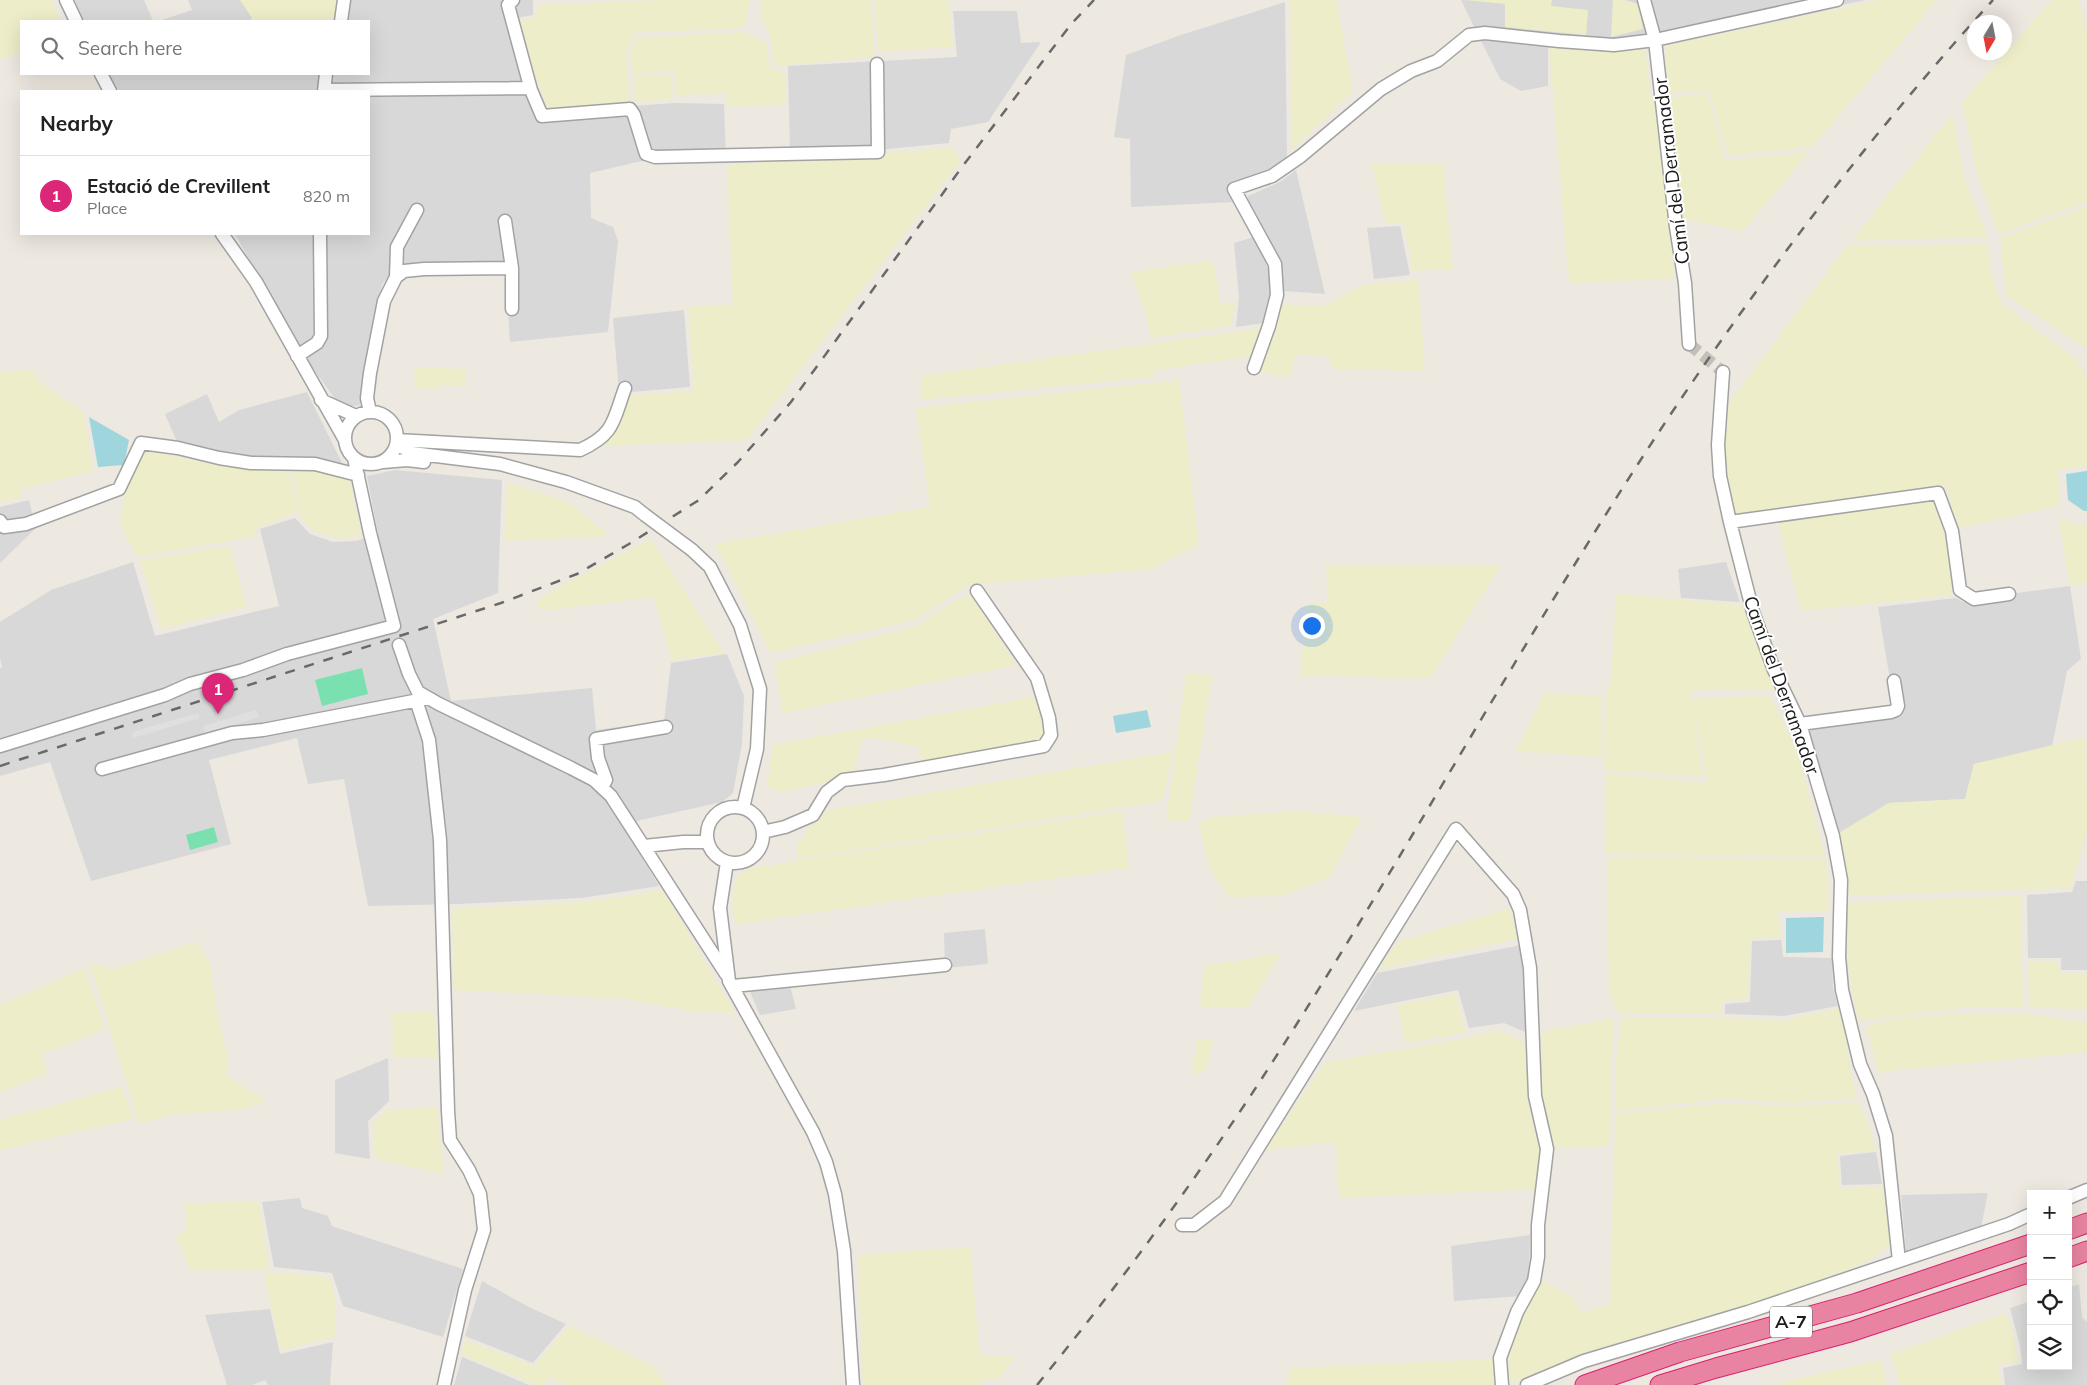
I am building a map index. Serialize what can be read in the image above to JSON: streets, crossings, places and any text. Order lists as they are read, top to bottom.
{
  "streets": {
    "highway": ["A-7"],
    "street": ["Camí del Derramador"]
  },
  "north": "bottom",
  "page": {
    "search": "Search here",
    "heading": "Nearby",
    "list": [
      {
        "mark": "1",
        "name": "Estació de Crevillent",
        "note": "Place",
        "value": "820 m"
      }
    ],
    "pins": "1",
    "map_buttons": ["+", "−"]
  }
}
